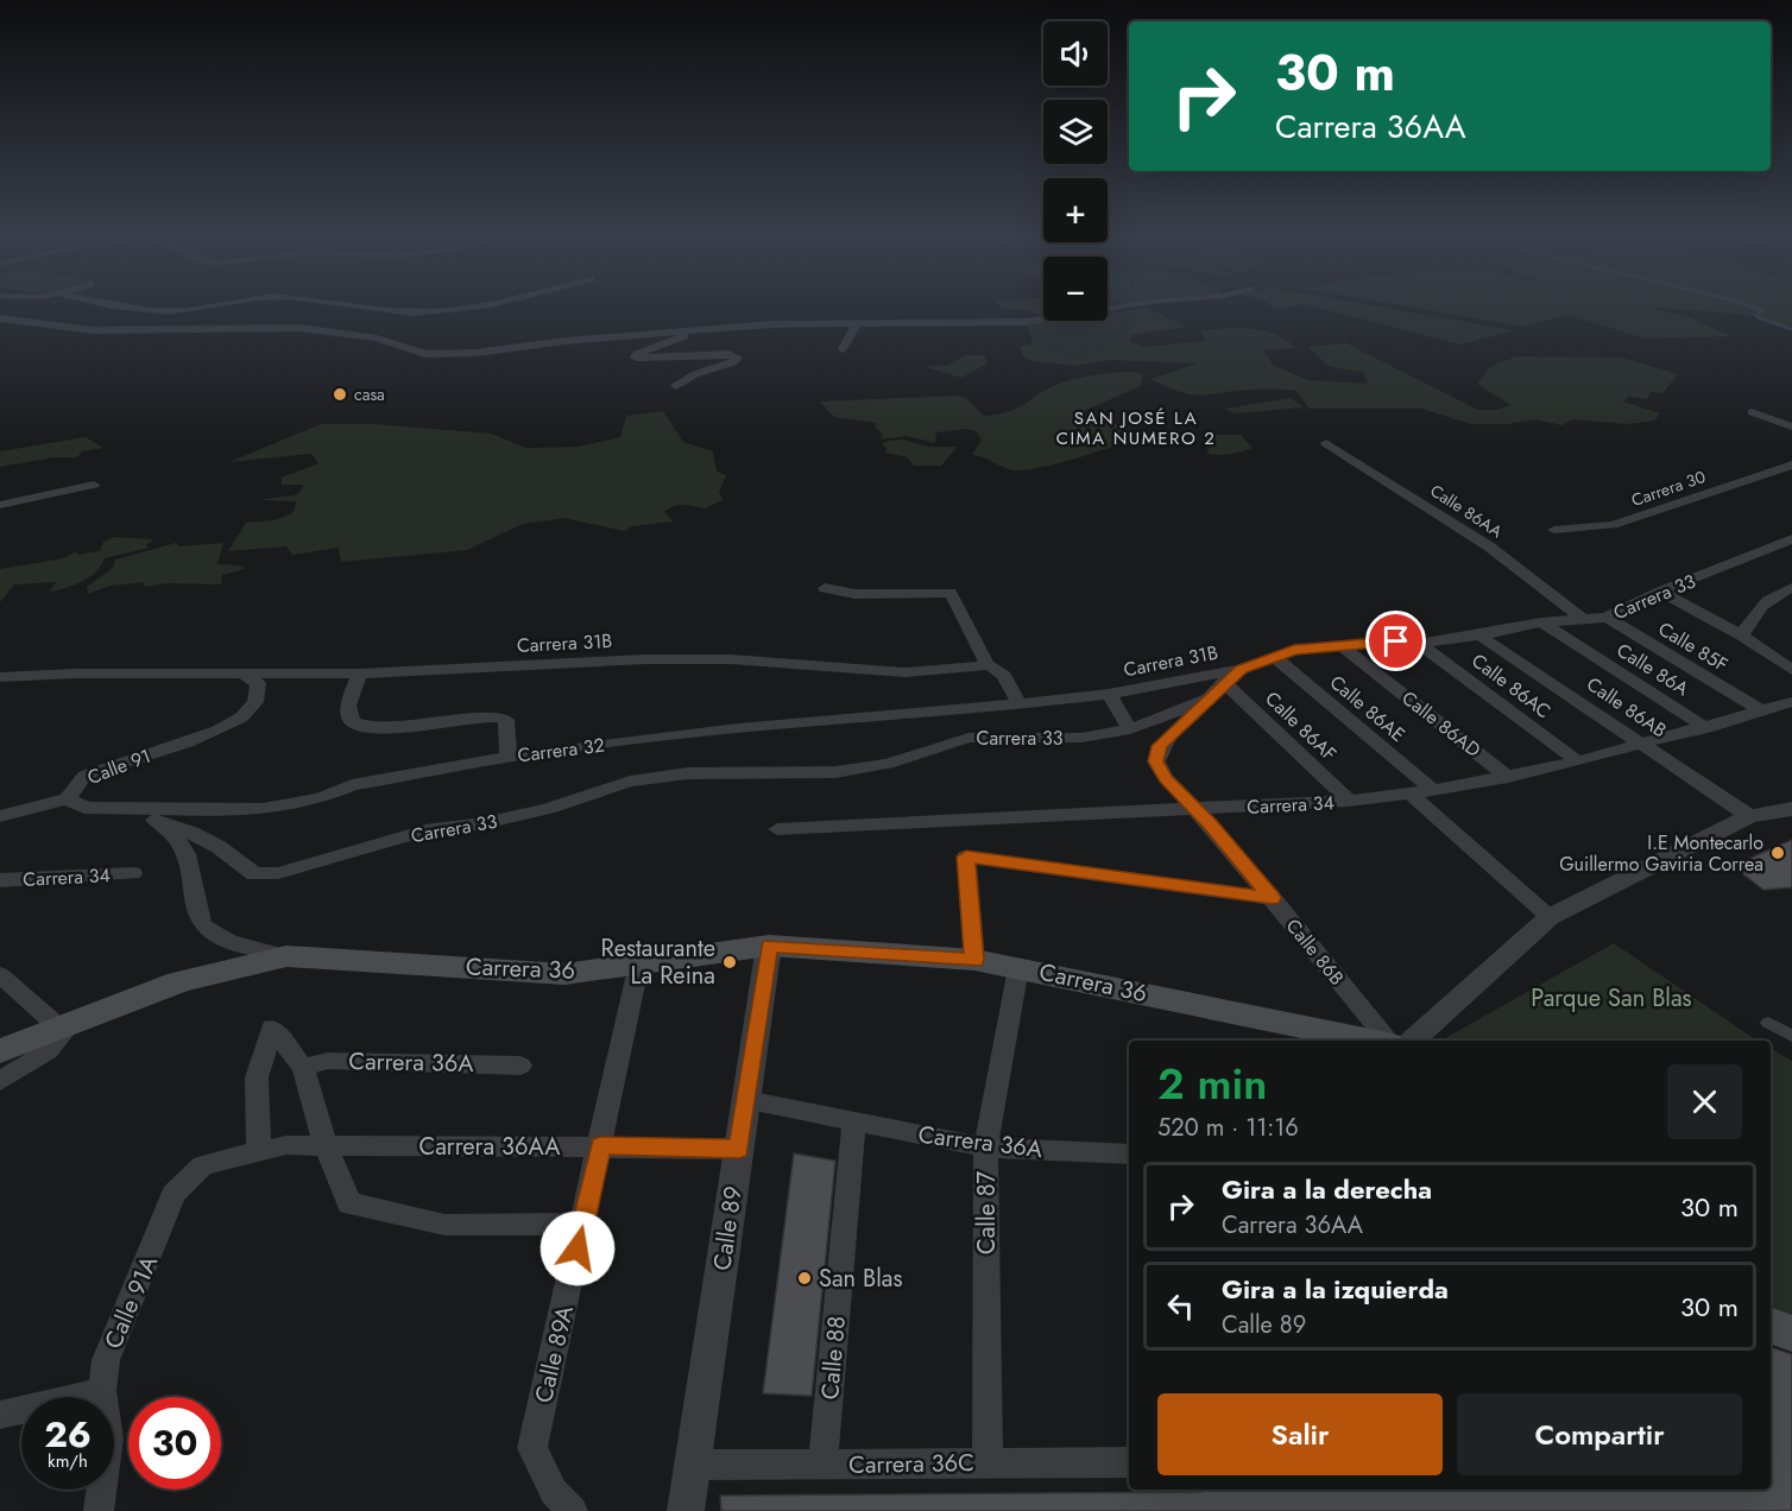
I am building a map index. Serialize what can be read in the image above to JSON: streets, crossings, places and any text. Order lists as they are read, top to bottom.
{
  "streets": {
    "main road": ["Carrera 36"],
    "street": [
      "Carrera 30",
      "Calle 86AA",
      "Carrera 33",
      "Carrera 31B",
      "Calle 85F",
      "Calle 86A",
      "Calle 86AC",
      "Calle 86AB",
      "Calle 86AE",
      "Calle 86AD",
      "Calle 86AF",
      "Carrera 32",
      "Calle 91",
      "Carrera 34",
      "Calle 86B",
      "Carrera 36A",
      "Carrera 36AA",
      "Calle 87",
      "Calle 89",
      "Calle 91A",
      "Calle 89A",
      "Calle 88",
      "Carrera 36C"
    ]
  },
  "crossings": [
    ["Calle 86AA", "Carrera 33"],
    ["Carrera 33", "Carrera 31B"],
    ["Carrera 33", "Calle 85F"],
    ["Carrera 33", "Calle 86A"],
    ["Carrera 33", "Calle 86AC"],
    ["Carrera 33", "Calle 86AB"],
    ["Carrera 33", "Calle 86AE"],
    ["Carrera 33", "Calle 86AD"],
    ["Carrera 33", "Calle 86AF"],
    ["Carrera 33", "Calle 91"],
    ["Carrera 33", "Calle 86B"],
    ["Carrera 31B", "Carrera 32"],
    ["Carrera 31B", "Calle 91"],
    ["Calle 85F", "Carrera 34"],
    ["Calle 86A", "Carrera 34"],
    ["Calle 86AC", "Carrera 34"],
    ["Calle 86AB", "Carrera 34"],
    ["Calle 86AE", "Carrera 34"],
    ["Calle 86AD", "Carrera 34"],
    ["Calle 86AF", "Carrera 34"],
    ["Carrera 32", "Calle 91"],
    ["Calle 91", "Carrera 36"],
    ["Carrera 34", "Calle 86B"],
    ["Carrera 36", "Calle 87"],
    ["Carrera 36", "Calle 89"],
    ["Carrera 36A", "Calle 87"],
    ["Carrera 36A", "Calle 89"],
    ["Carrera 36A", "Calle 88"],
    ["Carrera 36AA", "Calle 89"],
    ["Carrera 36AA", "Calle 91A"],
    ["Carrera 36AA", "Calle 89A"],
    ["Calle 87", "Carrera 36C"],
    ["Calle 89", "Carrera 36C"],
    ["Calle 88", "Carrera 36C"]
  ],
  "districts": ["SAN JOSÉ LA CIMA NUMERO 2"],
  "parks": ["Parque San Blas"],
  "places": [
    "casa",
    "I.E Montecarlo Guillermo Gaviria Correa",
    "Restaurante La Reina",
    "San Blas"
  ],
  "page": {
    "map_buttons": ["+", "−"],
    "turn": ["30 m", "Carrera 36AA"],
    "heading": ["2 min", "520 m · 11:16"],
    "list": [
      {
        "name": "Gira a la derecha",
        "note": "Carrera 36AA",
        "value": "30 m"
      },
      {
        "name": "Gira a la izquierda",
        "note": "Calle 89",
        "value": "30 m"
      }
    ],
    "buttons": ["Salir", "Compartir"],
    "speed": "26 km/h",
    "limit": "30"
  }
}
